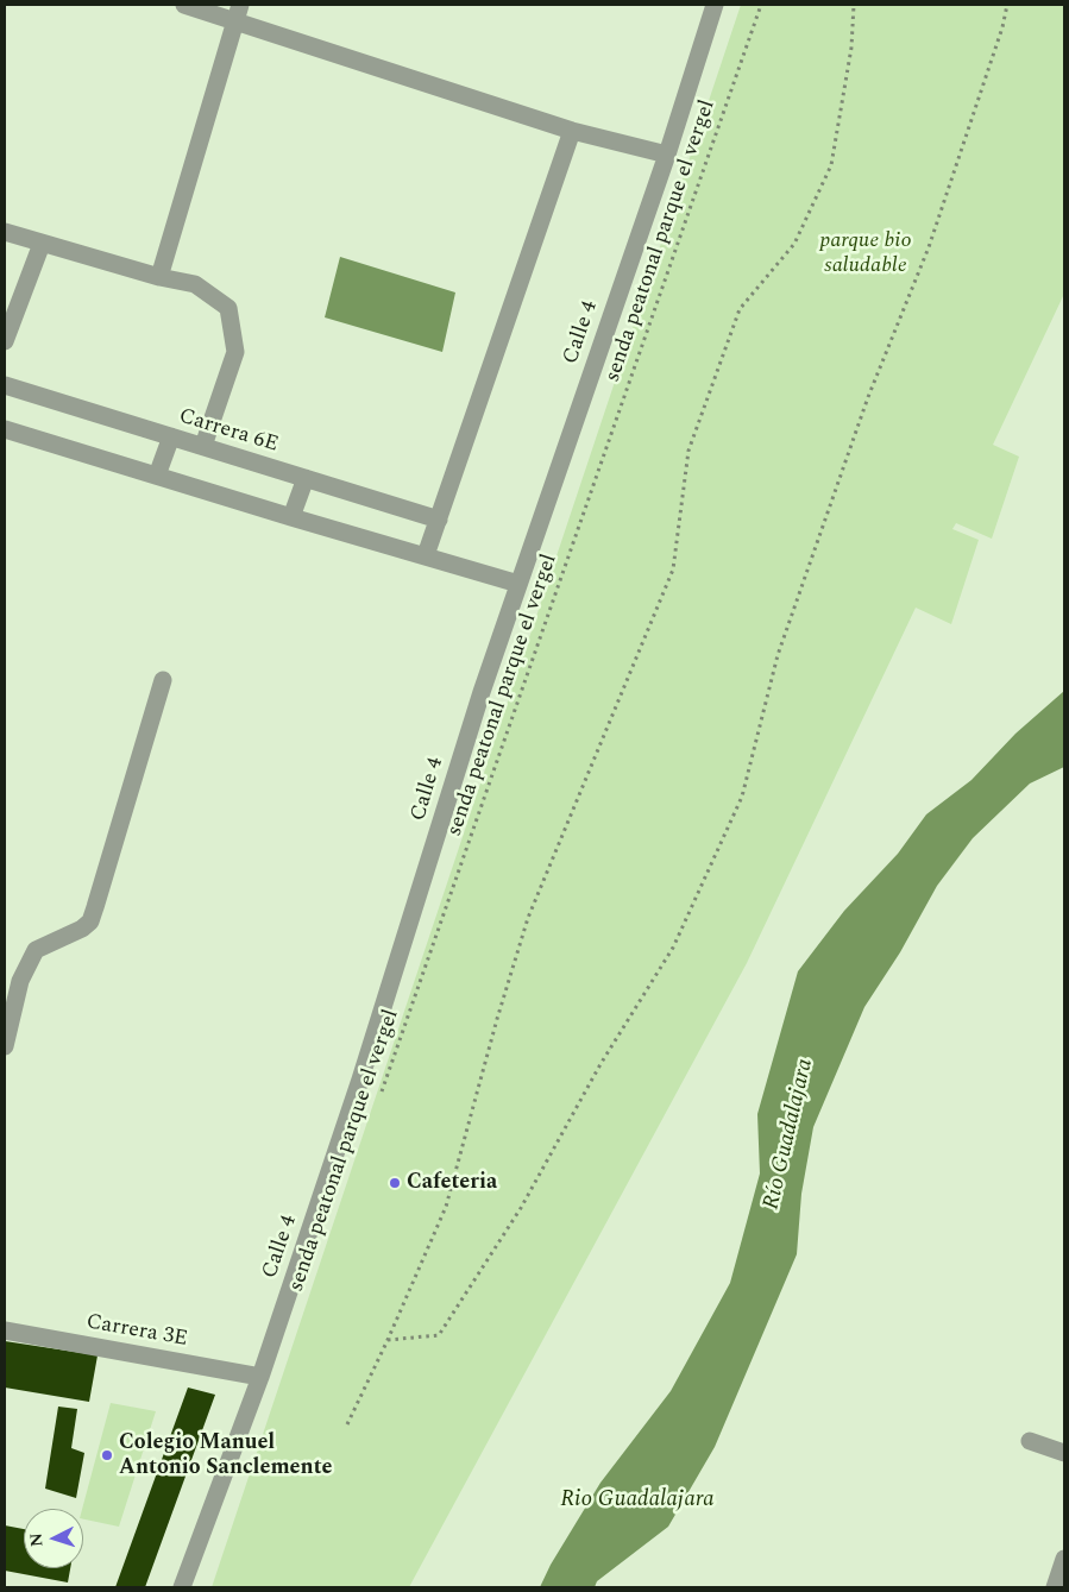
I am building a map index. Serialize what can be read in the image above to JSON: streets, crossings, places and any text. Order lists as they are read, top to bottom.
{
  "streets": {
    "street": ["Calle 4", "Carrera 6E", "Carrera 3E"],
    "path": ["senda peatonal parque el vergel"]
  },
  "crossings": [
    ["Calle 4", "Carrera 3E"]
  ],
  "water": ["Río Guadalajara", "Rio Guadalajara"],
  "parks": ["parque bio saludable"],
  "places": ["Cafeteria", "Colegio Manuel Antonio Sanclemente"],
  "north": "left"
}
